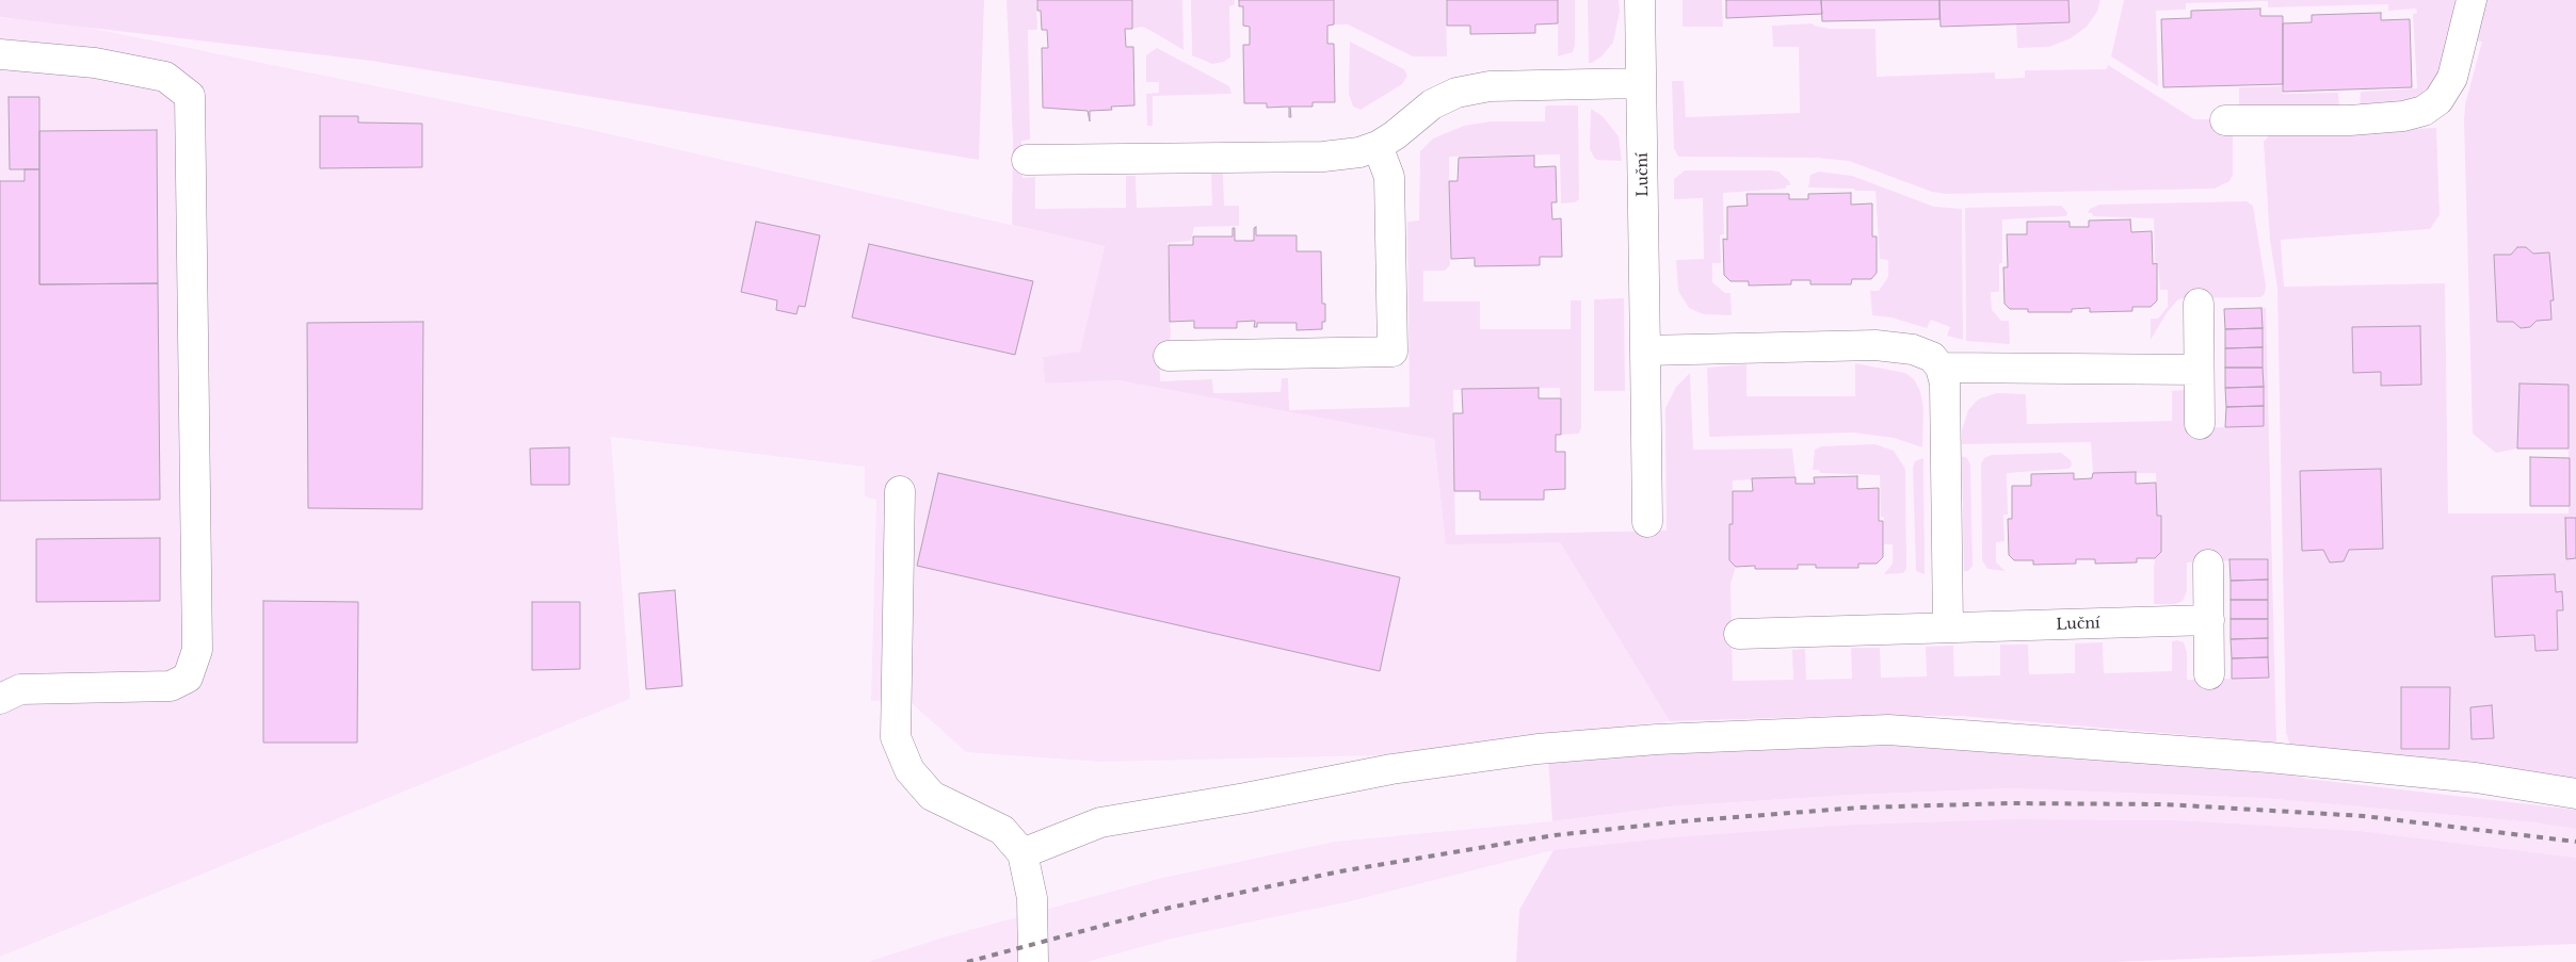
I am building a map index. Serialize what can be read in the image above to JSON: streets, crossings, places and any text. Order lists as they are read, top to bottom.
{
  "streets": {
    "street": ["Luční"]
  }
}
